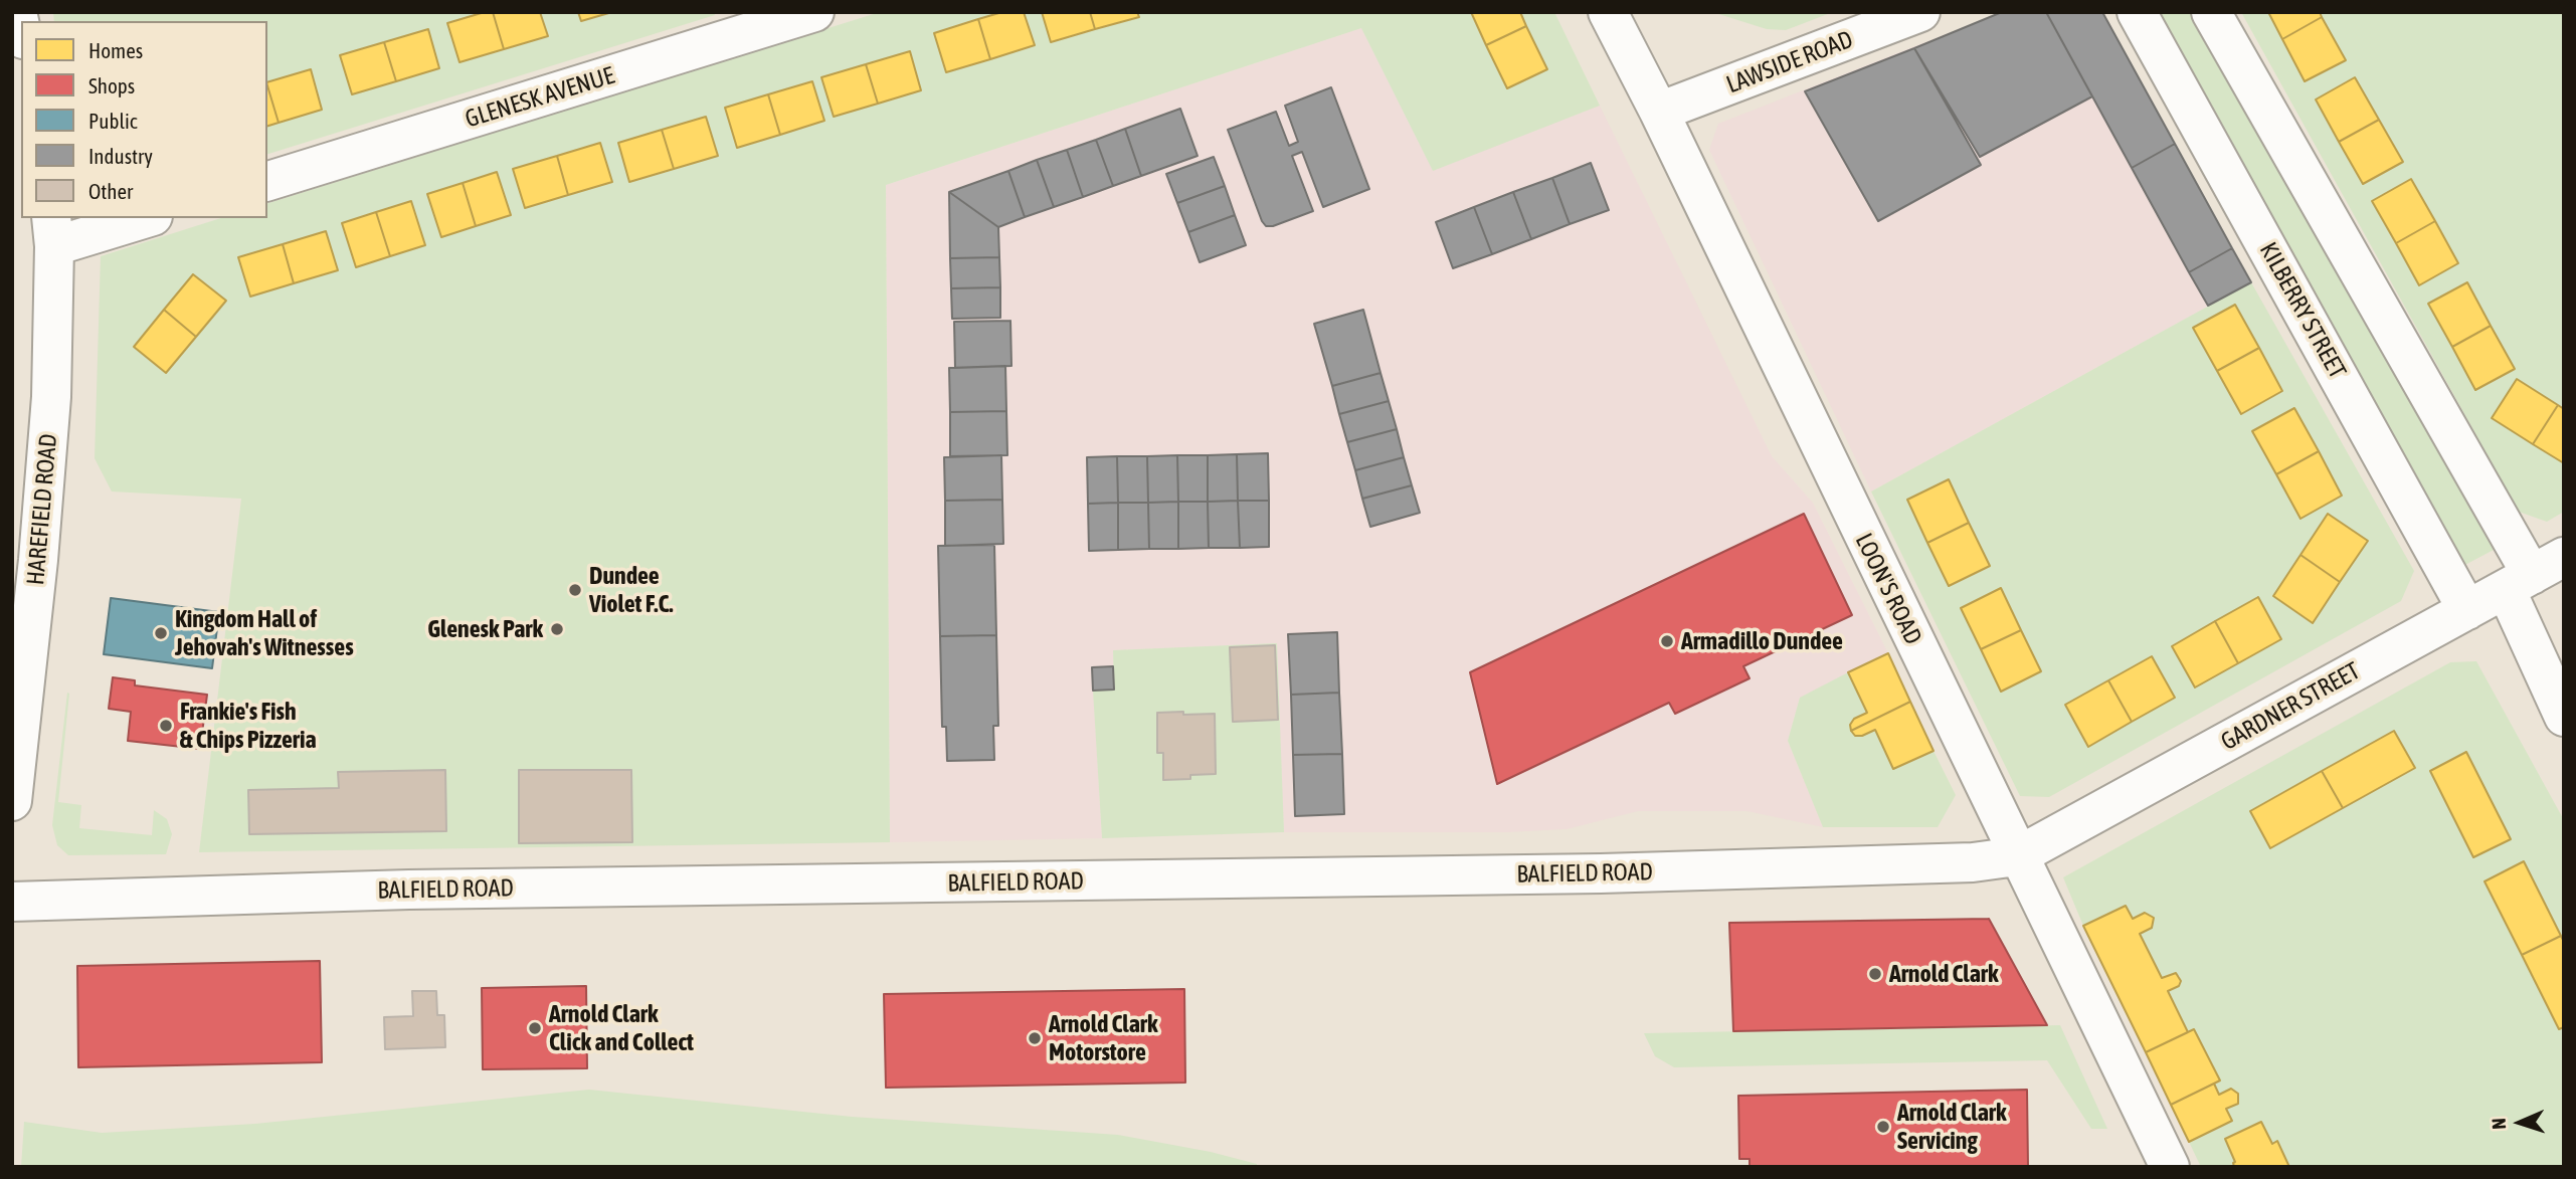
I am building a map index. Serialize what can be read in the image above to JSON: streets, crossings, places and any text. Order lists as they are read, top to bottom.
{
  "streets": {
    "street": [
      "LAWSIDE ROAD",
      "GLENESK AVENUE",
      "KILBERRY STREET",
      "HAREFIELD ROAD",
      "LOON'S ROAD",
      "GARDNER STREET",
      "BALFIELD ROAD"
    ]
  },
  "crossings": [
    ["LAWSIDE ROAD", "LOON'S ROAD"],
    ["KILBERRY STREET", "GARDNER STREET"],
    ["LOON'S ROAD", "GARDNER STREET"],
    ["LOON'S ROAD", "BALFIELD ROAD"],
    ["GARDNER STREET", "BALFIELD ROAD"]
  ],
  "places": [
    "Dundee Violet F.C.",
    "Glenesk Park",
    "Kingdom Hall of Jehovah's Witnesses",
    "Armadillo Dundee",
    "Frankie's Fish & Chips Pizzeria",
    "Arnold Clark",
    "Arnold Clark Click and Collect",
    "Arnold Clark Motorstore",
    "Arnold Clark Servicing"
  ],
  "legend": [
    "Homes",
    "Shops",
    "Public",
    "Industry",
    "Other"
  ],
  "north": "left"
}
